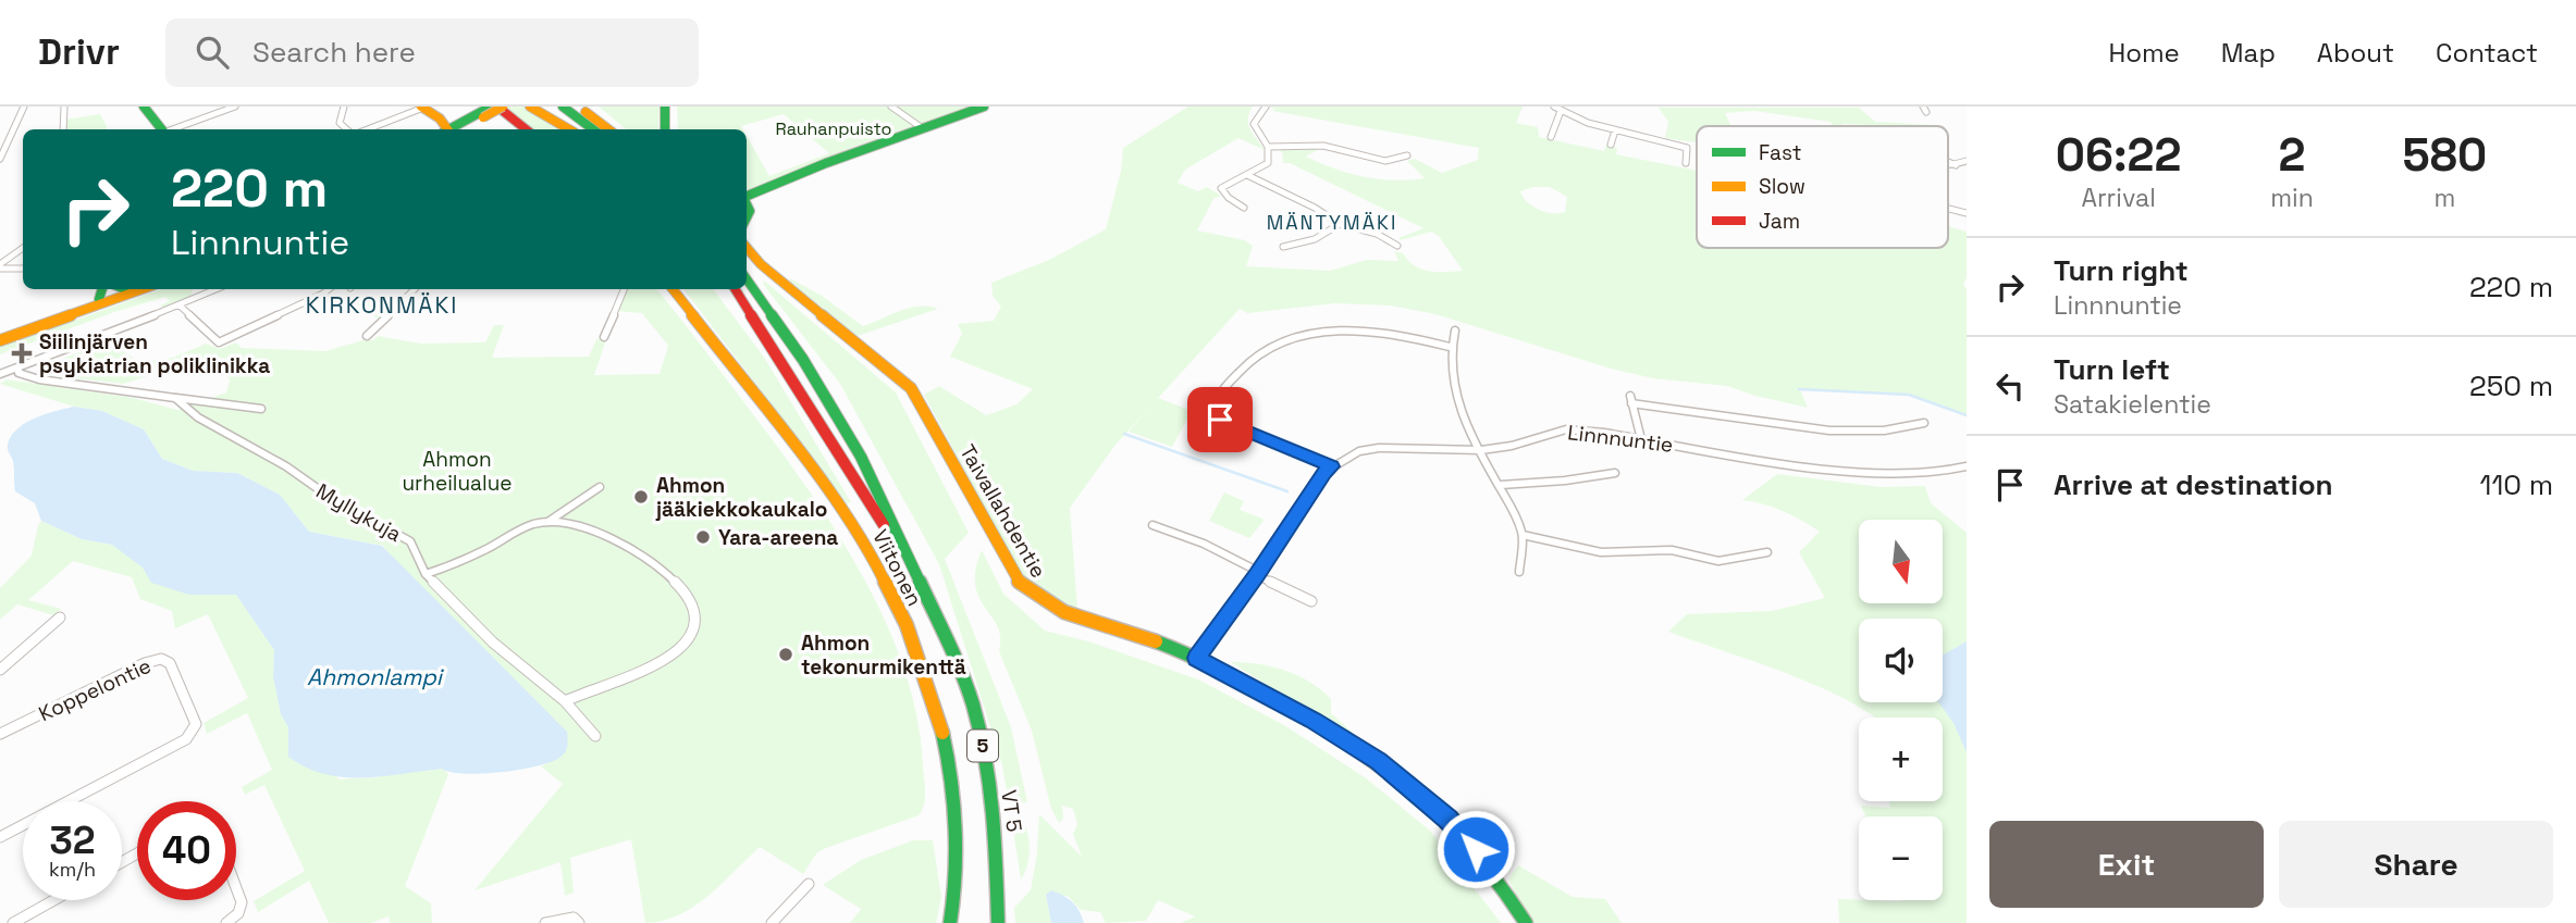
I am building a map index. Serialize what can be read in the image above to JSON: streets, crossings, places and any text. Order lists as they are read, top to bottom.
{
  "streets": {
    "main road": [
      "Taivallahdentie",
      "Viitonen",
      "5",
      "VT 5"
    ],
    "street": ["Linnnuntie", "Myllykuja", "Koppelontie"]
  },
  "crossings": [
    ["Linnnuntie", "Taivallahdentie"]
  ],
  "districts": ["MÄNTYMÄKI", "KIRKONMÄKI"],
  "water": ["Ahmonlampi"],
  "parks": ["Rauhanpuisto", "Ahmon urheilualue"],
  "places": {
    "health": ["Siilinjärven psykiatrian poliklinikka"],
    "other": ["Ahmon jääkiekkokaukalo", "Yara-areena", "Ahmon tekonurmikenttä"]
  },
  "legend": ["Fast", "Slow", "Jam"],
  "north": "bottom",
  "page": {
    "header": "Drivr",
    "search": "Search here",
    "nav": [
      "Home",
      "Map",
      "About",
      "Contact"
    ],
    "eta": [
      "06:22",
      "Arrival",
      "2",
      "min",
      "580",
      "m"
    ],
    "turn": ["220 m", "Linnnuntie"],
    "list": [
      {
        "name": "Turn right",
        "note": "Linnnuntie",
        "value": "220 m"
      },
      {
        "name": "Turn left",
        "note": "Satakielentie",
        "value": "250 m"
      },
      {
        "name": "Arrive at destination",
        "value": "110 m"
      }
    ],
    "map_buttons": ["+", "−"],
    "speed": "32 km/h",
    "limit": "40",
    "buttons": ["Exit", "Share"]
  }
}
